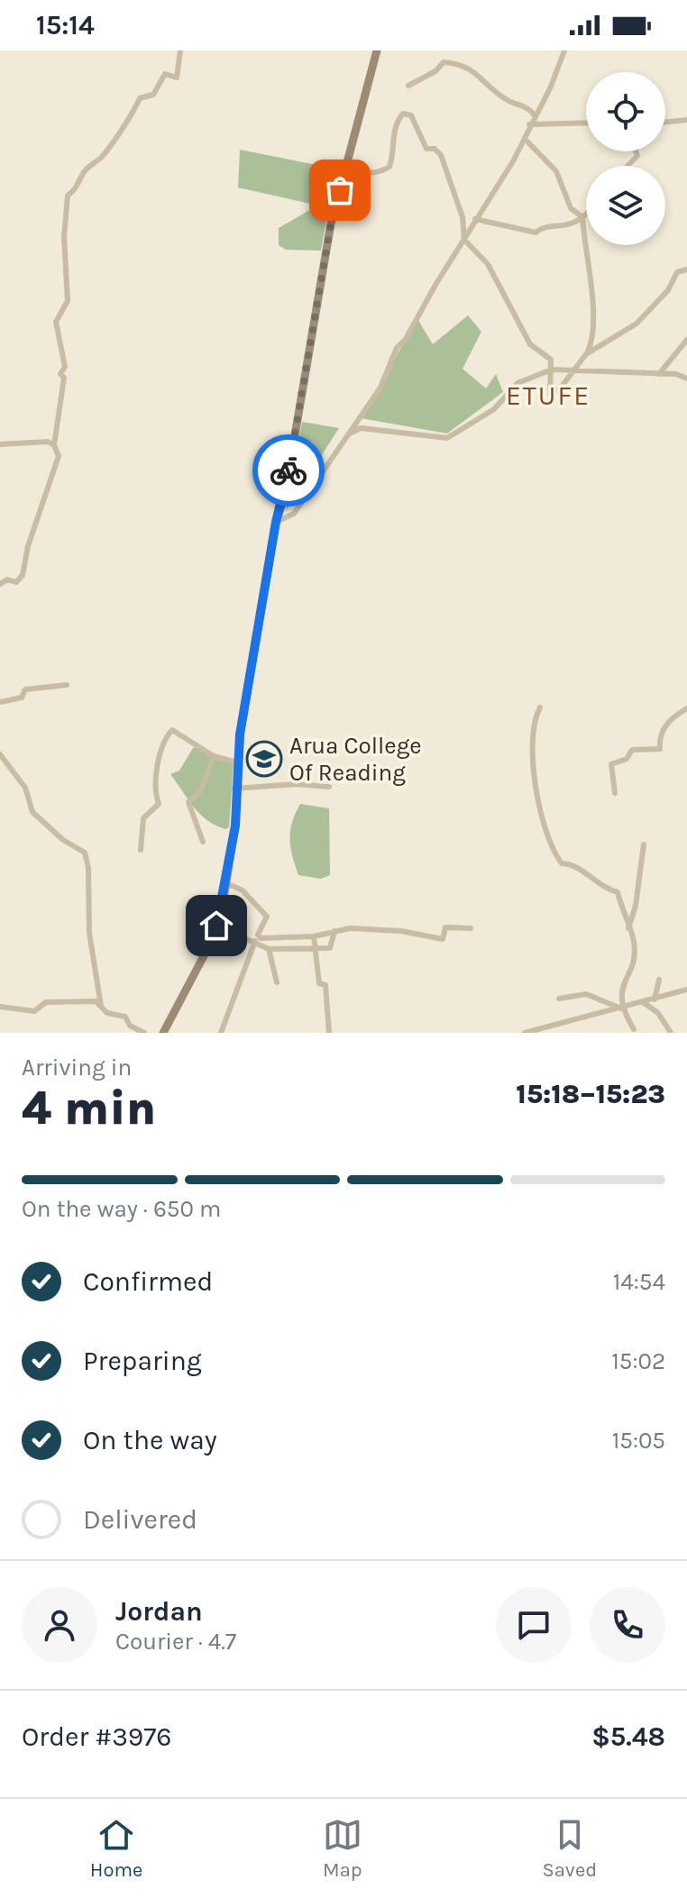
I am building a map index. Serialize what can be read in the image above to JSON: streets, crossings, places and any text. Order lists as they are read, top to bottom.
{
  "districts": ["ETUFE"],
  "places": {
    "school or university": ["Arua College Of Reading"]
  },
  "page": {
    "status": "15:14",
    "heading": ["4 min", "Arriving in", "15:18–15:23"],
    "panel": [
      "Jordan",
      "Courier · 4.7",
      "Order #3976",
      "$5.48"
    ],
    "bar": "On the way · 650 m",
    "list": [
      ["Confirmed", "14:54"],
      ["Preparing", "15:02"],
      ["On the way", "15:05"],
      "Delivered"
    ],
    "tabs": ["Home", "Map", "Saved"]
  }
}
